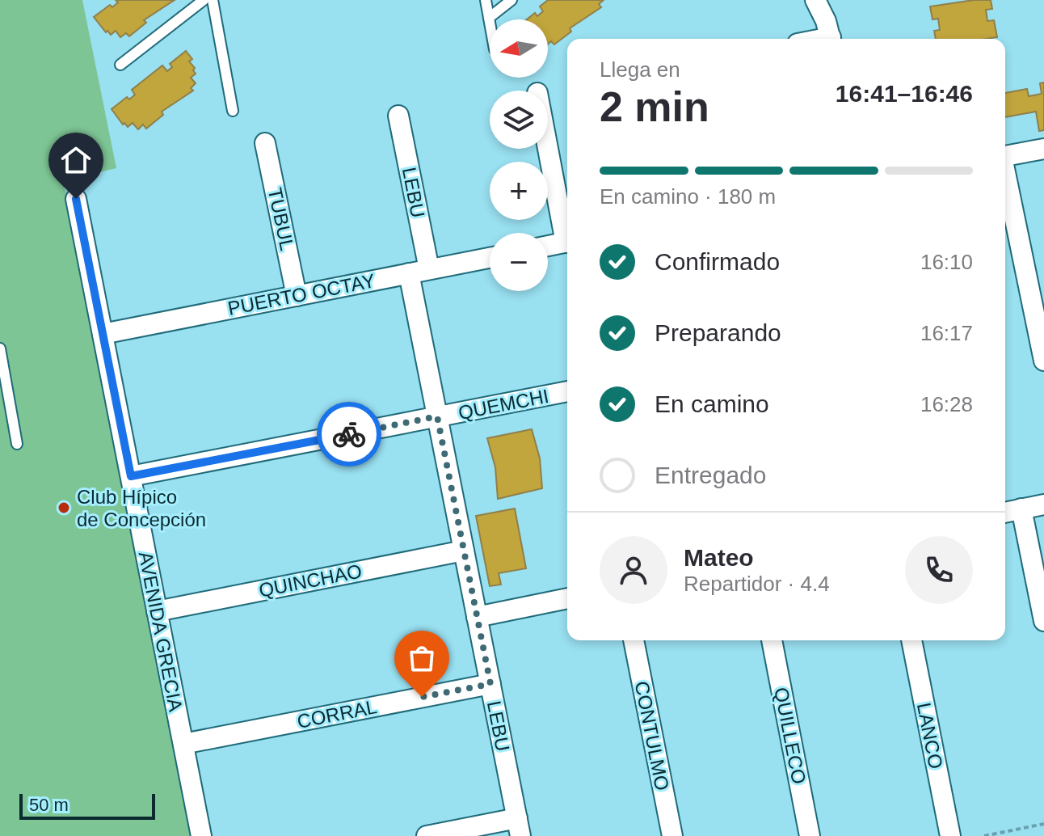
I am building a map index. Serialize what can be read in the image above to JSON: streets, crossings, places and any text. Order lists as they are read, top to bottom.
{
  "streets": {
    "street": [
      "LEBU",
      "TUBUL",
      "PUERTO OCTAY",
      "QUEMCHI",
      "QUINCHAO",
      "AVENIDA GRECIA",
      "CORRAL",
      "CONTULMO",
      "QUILLECO",
      "LANCO"
    ]
  },
  "crossings": [
    ["LEBU", "PUERTO OCTAY"],
    ["LEBU", "QUEMCHI"],
    ["LEBU", "QUINCHAO"],
    ["LEBU", "CORRAL"],
    ["TUBUL", "PUERTO OCTAY"],
    ["PUERTO OCTAY", "AVENIDA GRECIA"],
    ["QUEMCHI", "AVENIDA GRECIA"],
    ["QUINCHAO", "AVENIDA GRECIA"],
    ["AVENIDA GRECIA", "CORRAL"]
  ],
  "places": ["Club Hípico de Concepción"],
  "scale_bar": "50 m",
  "north": "left",
  "page": {
    "map_buttons": ["+", "−"],
    "heading": ["2 min", "Llega en", "16:41–16:46"],
    "panel": ["Mateo", "Repartidor · 4.4"],
    "bar": "En camino · 180 m",
    "list": [
      ["Confirmado", "16:10"],
      ["Preparando", "16:17"],
      ["En camino", "16:28"],
      "Entregado"
    ],
    "scale": "50 m"
  }
}
